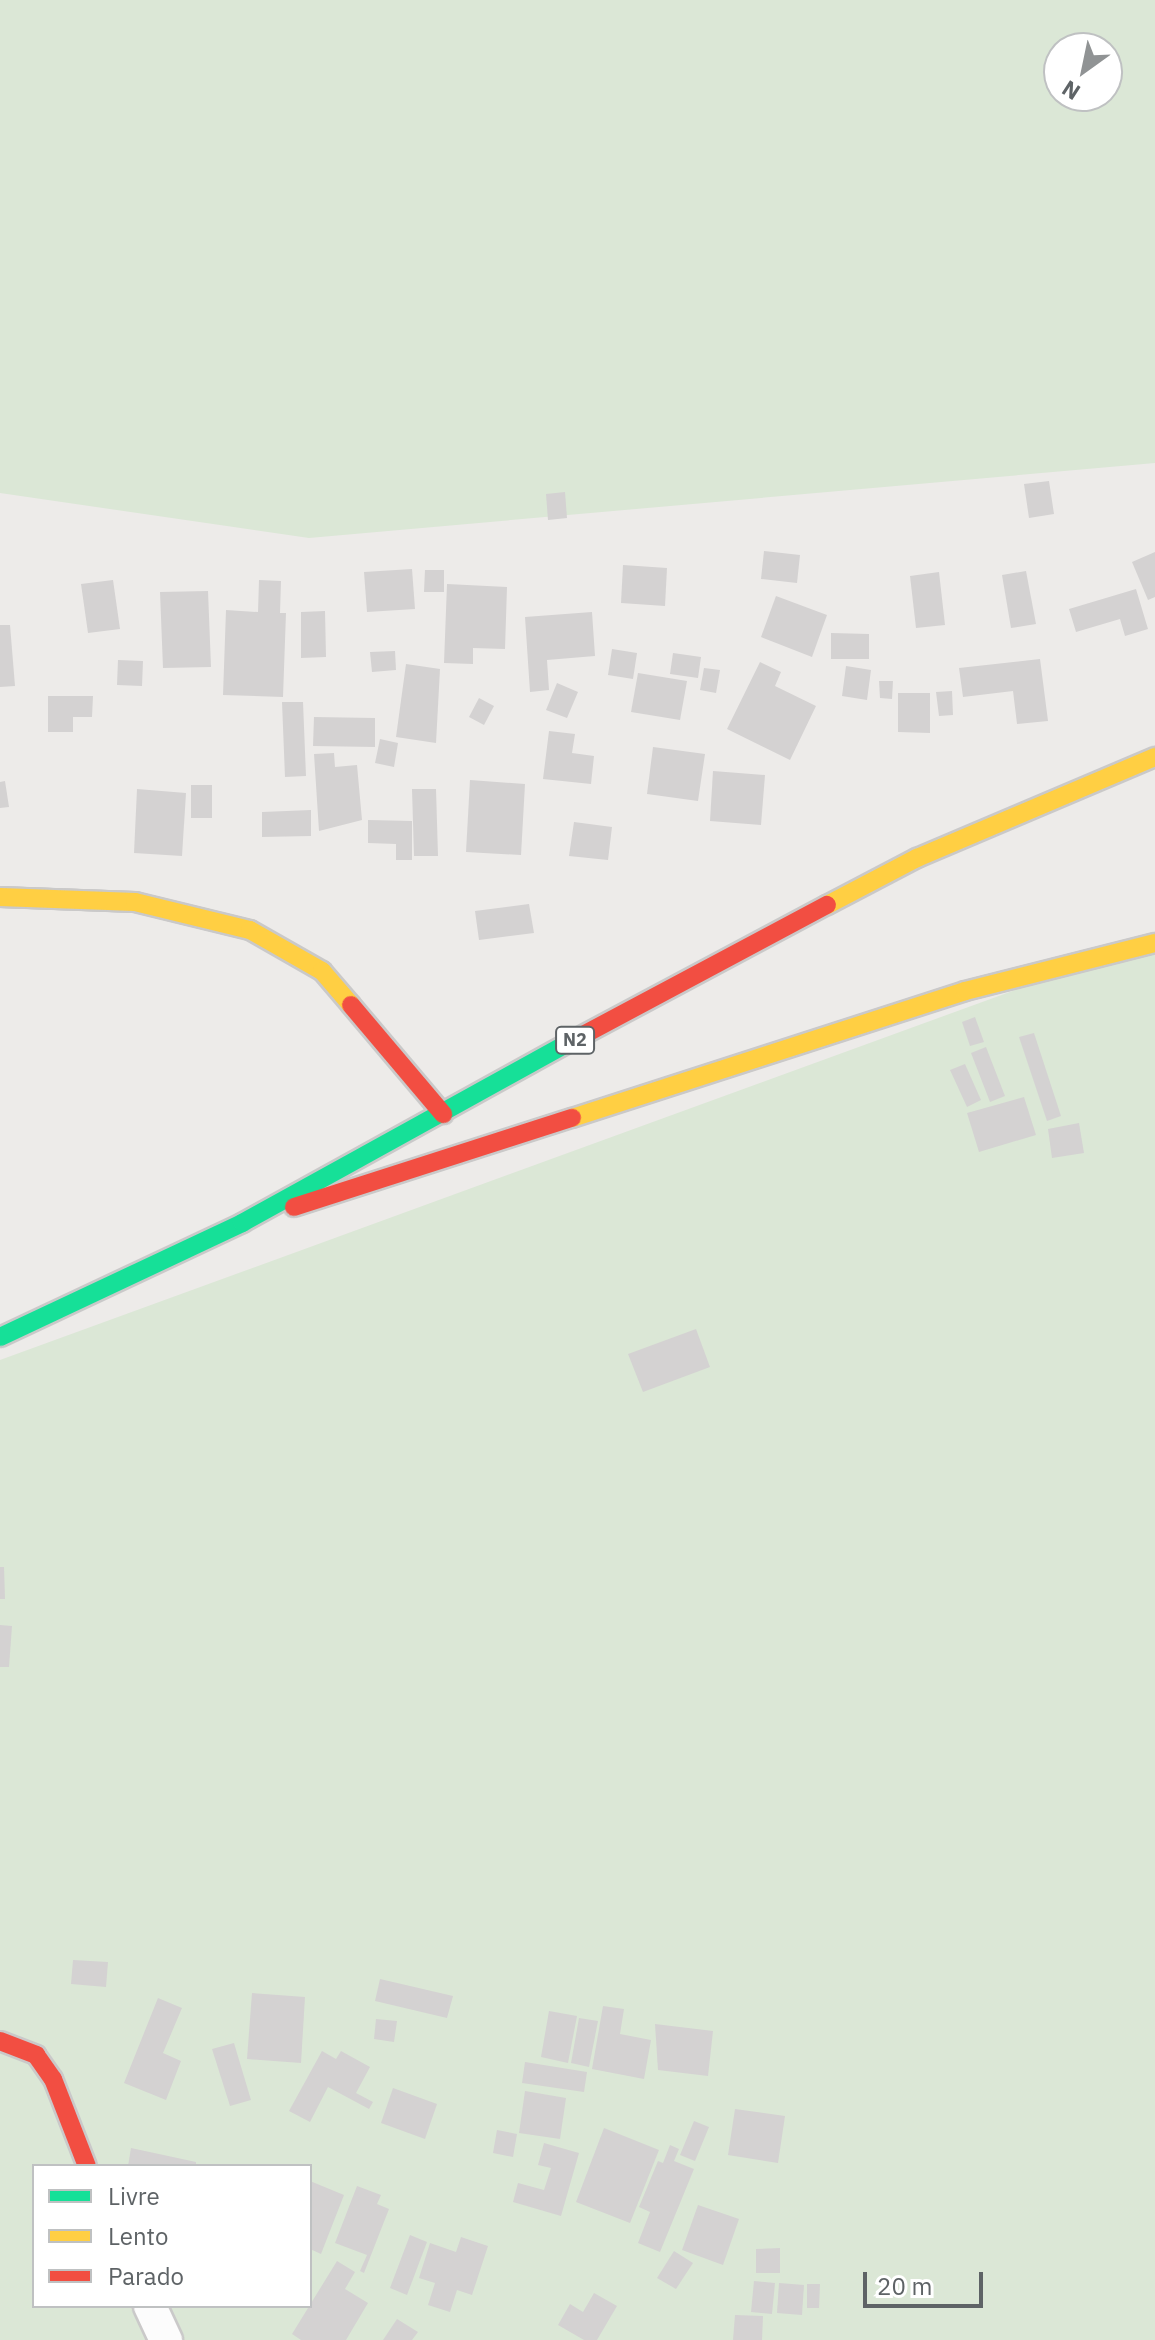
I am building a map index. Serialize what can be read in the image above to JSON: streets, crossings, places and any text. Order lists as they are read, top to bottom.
{
  "streets": {
    "main road": ["N2"]
  },
  "legend": ["Livre", "Lento", "Parado"],
  "scale_bar": "20 m",
  "north": "bottom left"
}
